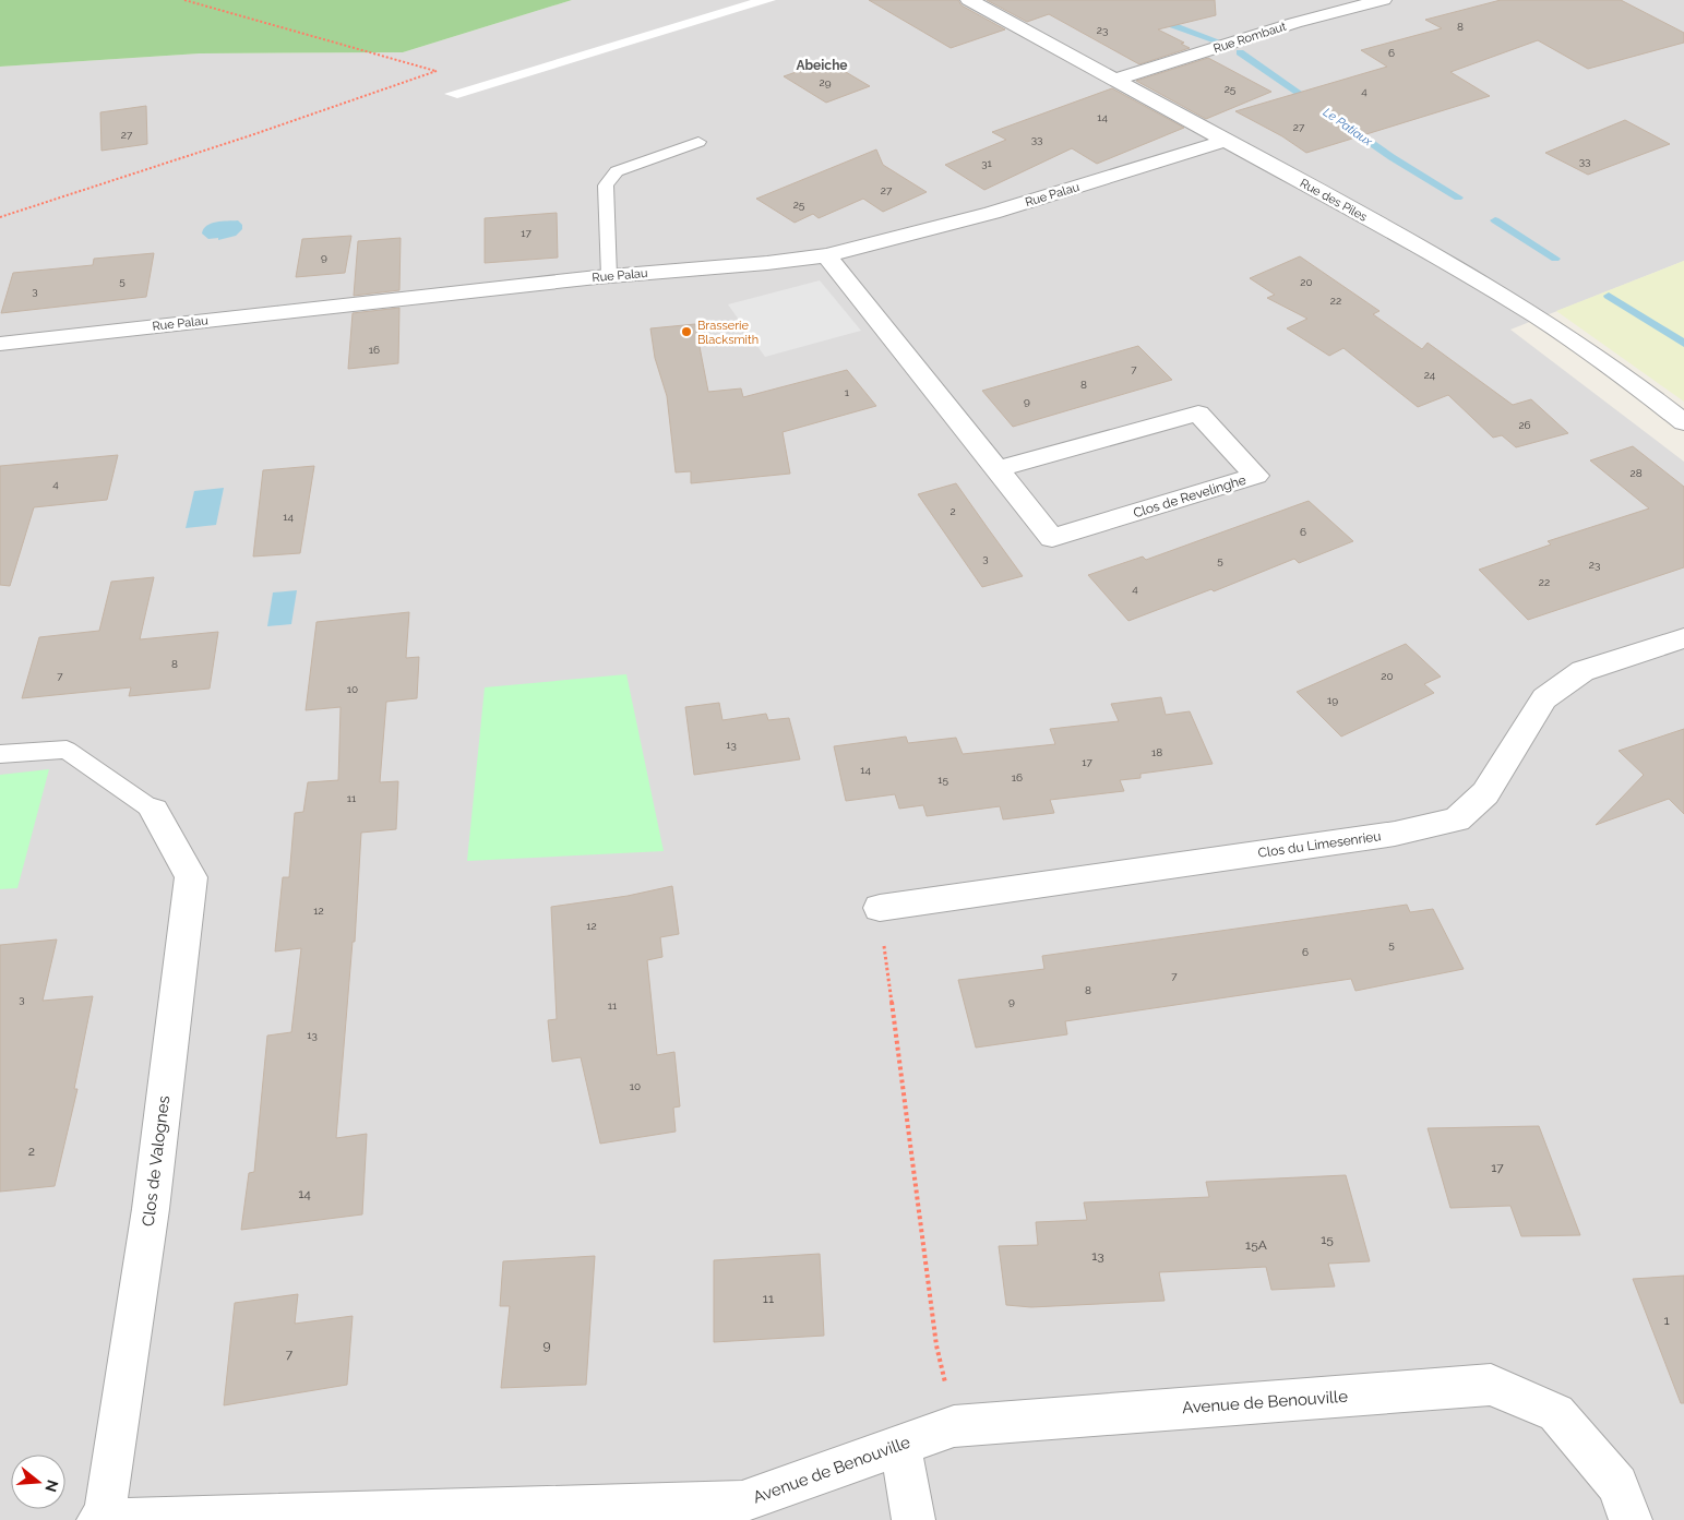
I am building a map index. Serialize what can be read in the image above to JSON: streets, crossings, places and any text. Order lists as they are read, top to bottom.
{
  "streets": {
    "street": [
      "Rue Rombaut",
      "Rue Palau",
      "Rue des Piles",
      "Clos de Revelinghe",
      "Clos du Limesenrieu",
      "Clos de Valognes",
      "Avenue de Benouville"
    ]
  },
  "crossings": [
    ["Rue Rombaut", "Rue des Piles"],
    ["Rue Palau", "Rue des Piles"],
    ["Rue Palau", "Clos de Revelinghe"],
    ["Clos de Valognes", "Avenue de Benouville"]
  ],
  "districts": ["Abeiche"],
  "water": ["Le Patiaux"],
  "places": ["Brasserie Blacksmith"],
  "house_numbers": [
    "8",
    "23",
    "6",
    "29",
    "25",
    "4",
    "14",
    "27",
    "27",
    "33",
    "33",
    "31",
    "27",
    "25",
    "17",
    "9",
    "5",
    "20",
    "3",
    "22",
    "16",
    "7",
    "24",
    "8",
    "1",
    "9",
    "26",
    "28",
    "4",
    "2",
    "14",
    "6",
    "3",
    "5",
    "23",
    "22",
    "4",
    "8",
    "7",
    "20",
    "10",
    "19",
    "13",
    "18",
    "17",
    "14",
    "16",
    "15",
    "11",
    "12",
    "12",
    "5",
    "6",
    "7",
    "8",
    "3",
    "9",
    "11",
    "13",
    "10",
    "2",
    "17",
    "14",
    "15",
    "15A",
    "13",
    "11",
    "1",
    "9",
    "7"
  ],
  "north": "right"
}
